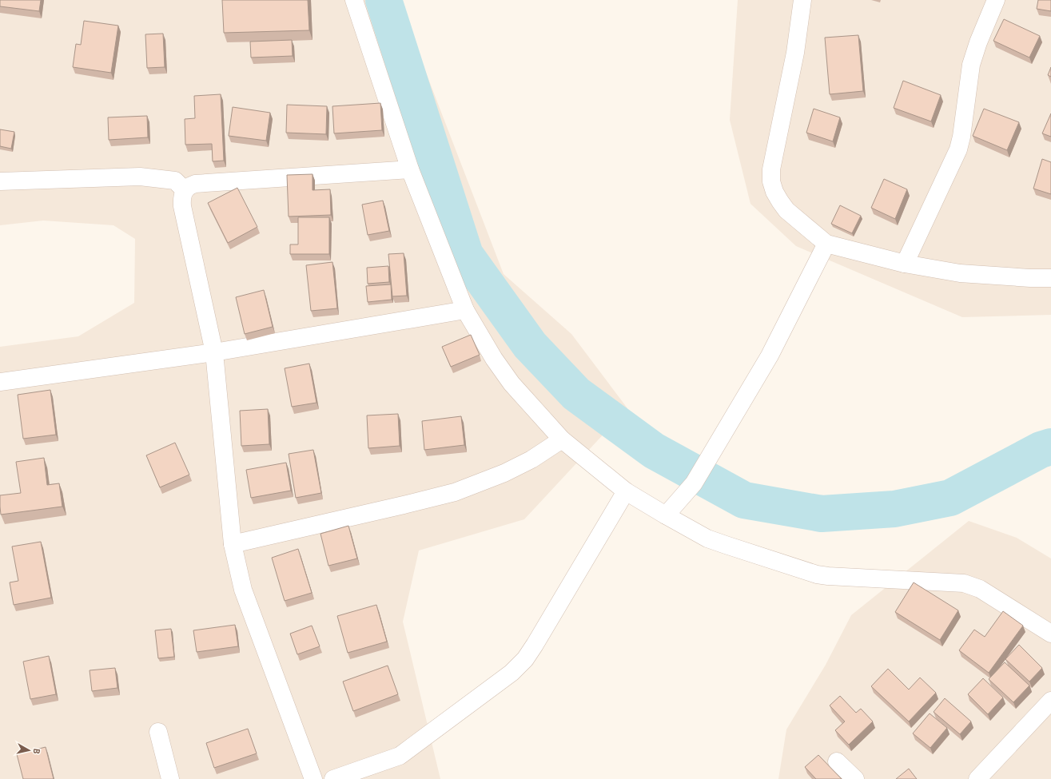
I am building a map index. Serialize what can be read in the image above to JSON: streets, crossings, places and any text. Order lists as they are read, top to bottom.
{
  "north": "right"
}
